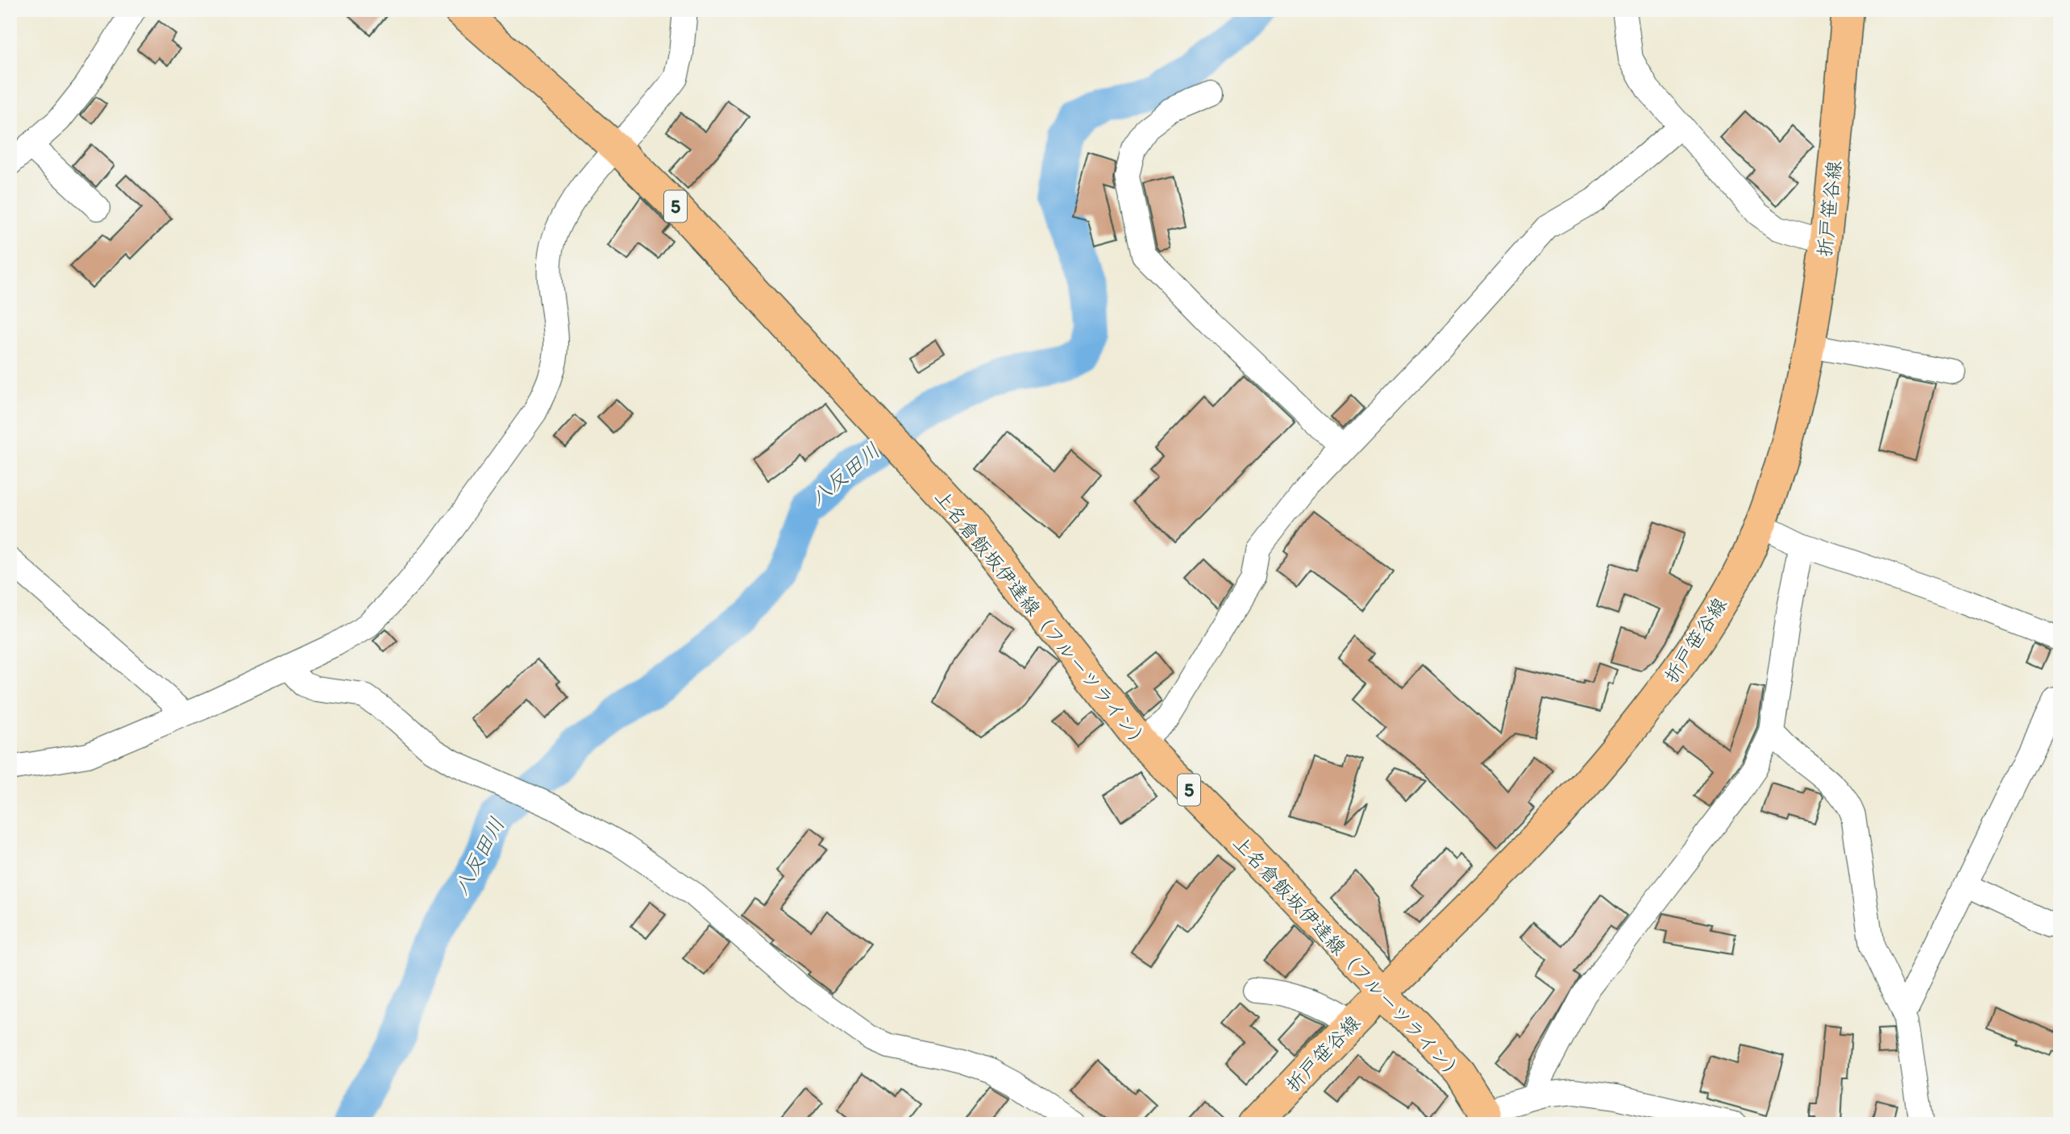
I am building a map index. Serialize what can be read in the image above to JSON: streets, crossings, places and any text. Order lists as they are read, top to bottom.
{
  "streets": {
    "main road": ["5", "折戸笹谷線", "上名倉飯坂伊達線（フルーツライン）"]
  },
  "crossings": [
    ["折戸笹谷線", "上名倉飯坂伊達線（フルーツライン）"]
  ],
  "water": ["八反田川"]
}
